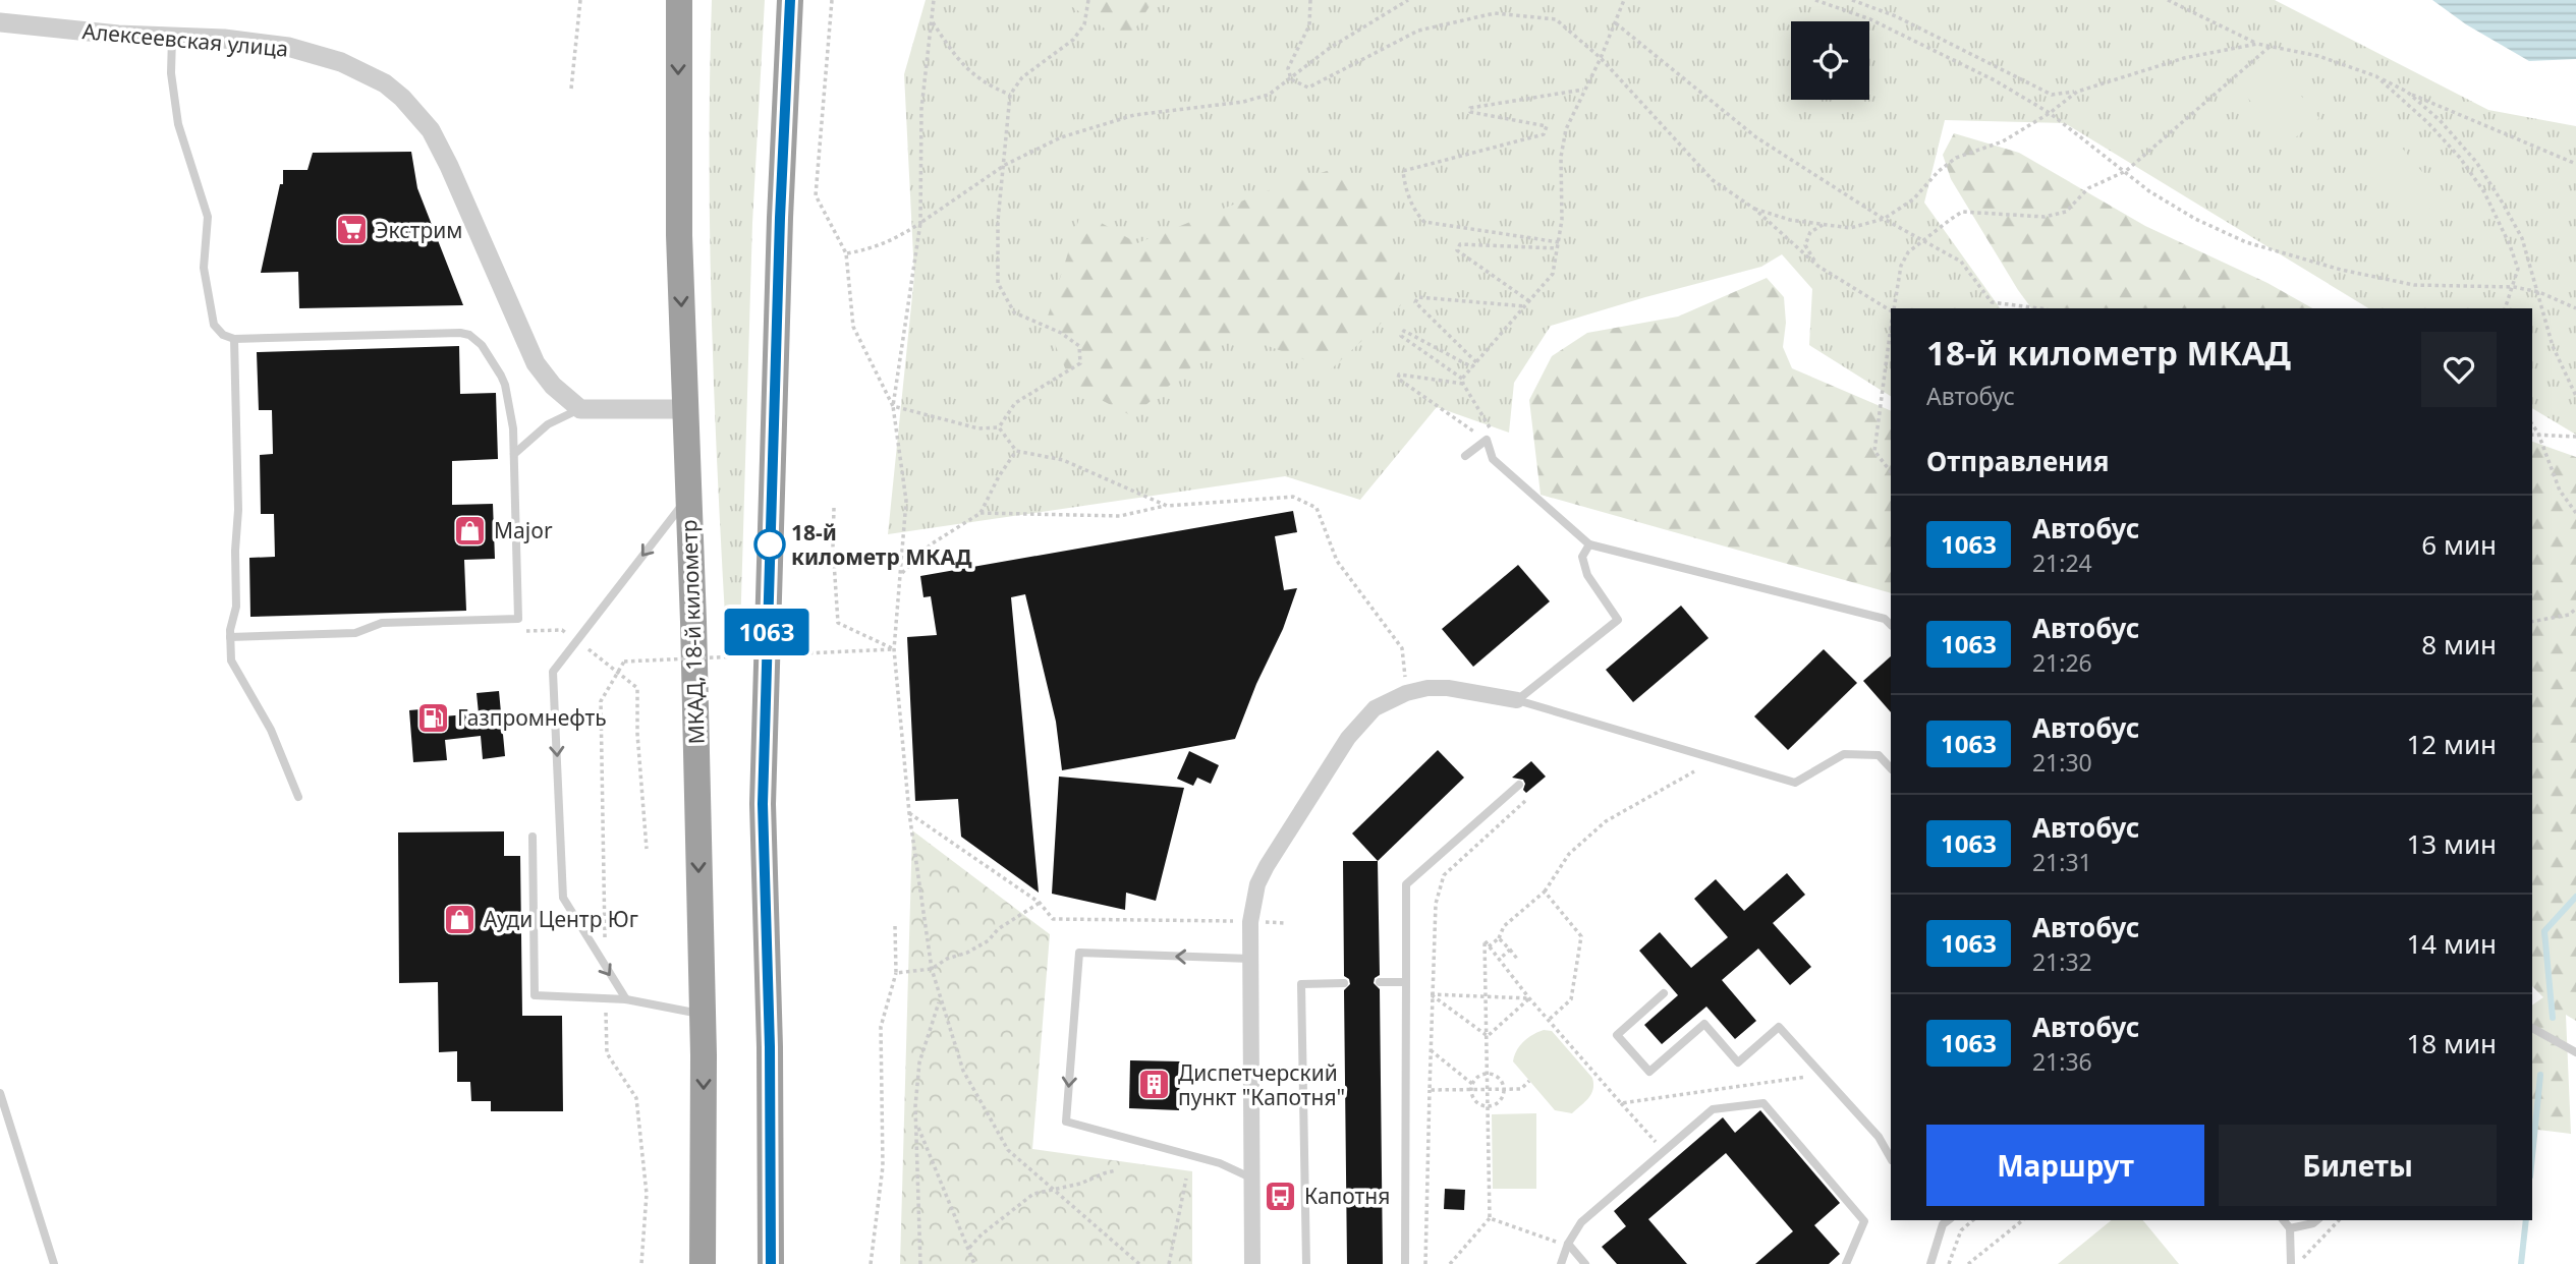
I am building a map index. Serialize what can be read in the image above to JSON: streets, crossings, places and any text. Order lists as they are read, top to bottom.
{
  "streets": {
    "highway": ["МКАД, 18-й километр"],
    "street": ["Алексеевская улица"]
  },
  "places": {
    "supermarket": ["Экстрим"],
    "shop": ["Major", "Ауди Центр Юг"],
    "other": ["18-й километр МКАД"],
    "fuel station": ["Газпромнефть"],
    "building": ["Диспетчерский пункт \"Капотня\""],
    "bus stop": ["Капотня"]
  },
  "lines": ["bus line 1063"],
  "page": {
    "on_map": "1063",
    "heading": [
      ["18-й километр МКАД", "Автобус"],
      "Отправления"
    ],
    "list": [
      {
        "mark": "1063",
        "name": "Автобус",
        "note": "21:24",
        "value": "6 мин"
      },
      {
        "mark": "1063",
        "name": "Автобус",
        "note": "21:26",
        "value": "8 мин"
      },
      {
        "mark": "1063",
        "name": "Автобус",
        "note": "21:30",
        "value": "12 мин"
      },
      {
        "mark": "1063",
        "name": "Автобус",
        "note": "21:31",
        "value": "13 мин"
      },
      {
        "mark": "1063",
        "name": "Автобус",
        "note": "21:32",
        "value": "14 мин"
      },
      {
        "mark": "1063",
        "name": "Автобус",
        "note": "21:36",
        "value": "18 мин"
      }
    ],
    "buttons": ["Маршрут", "Билеты"]
  }
}
